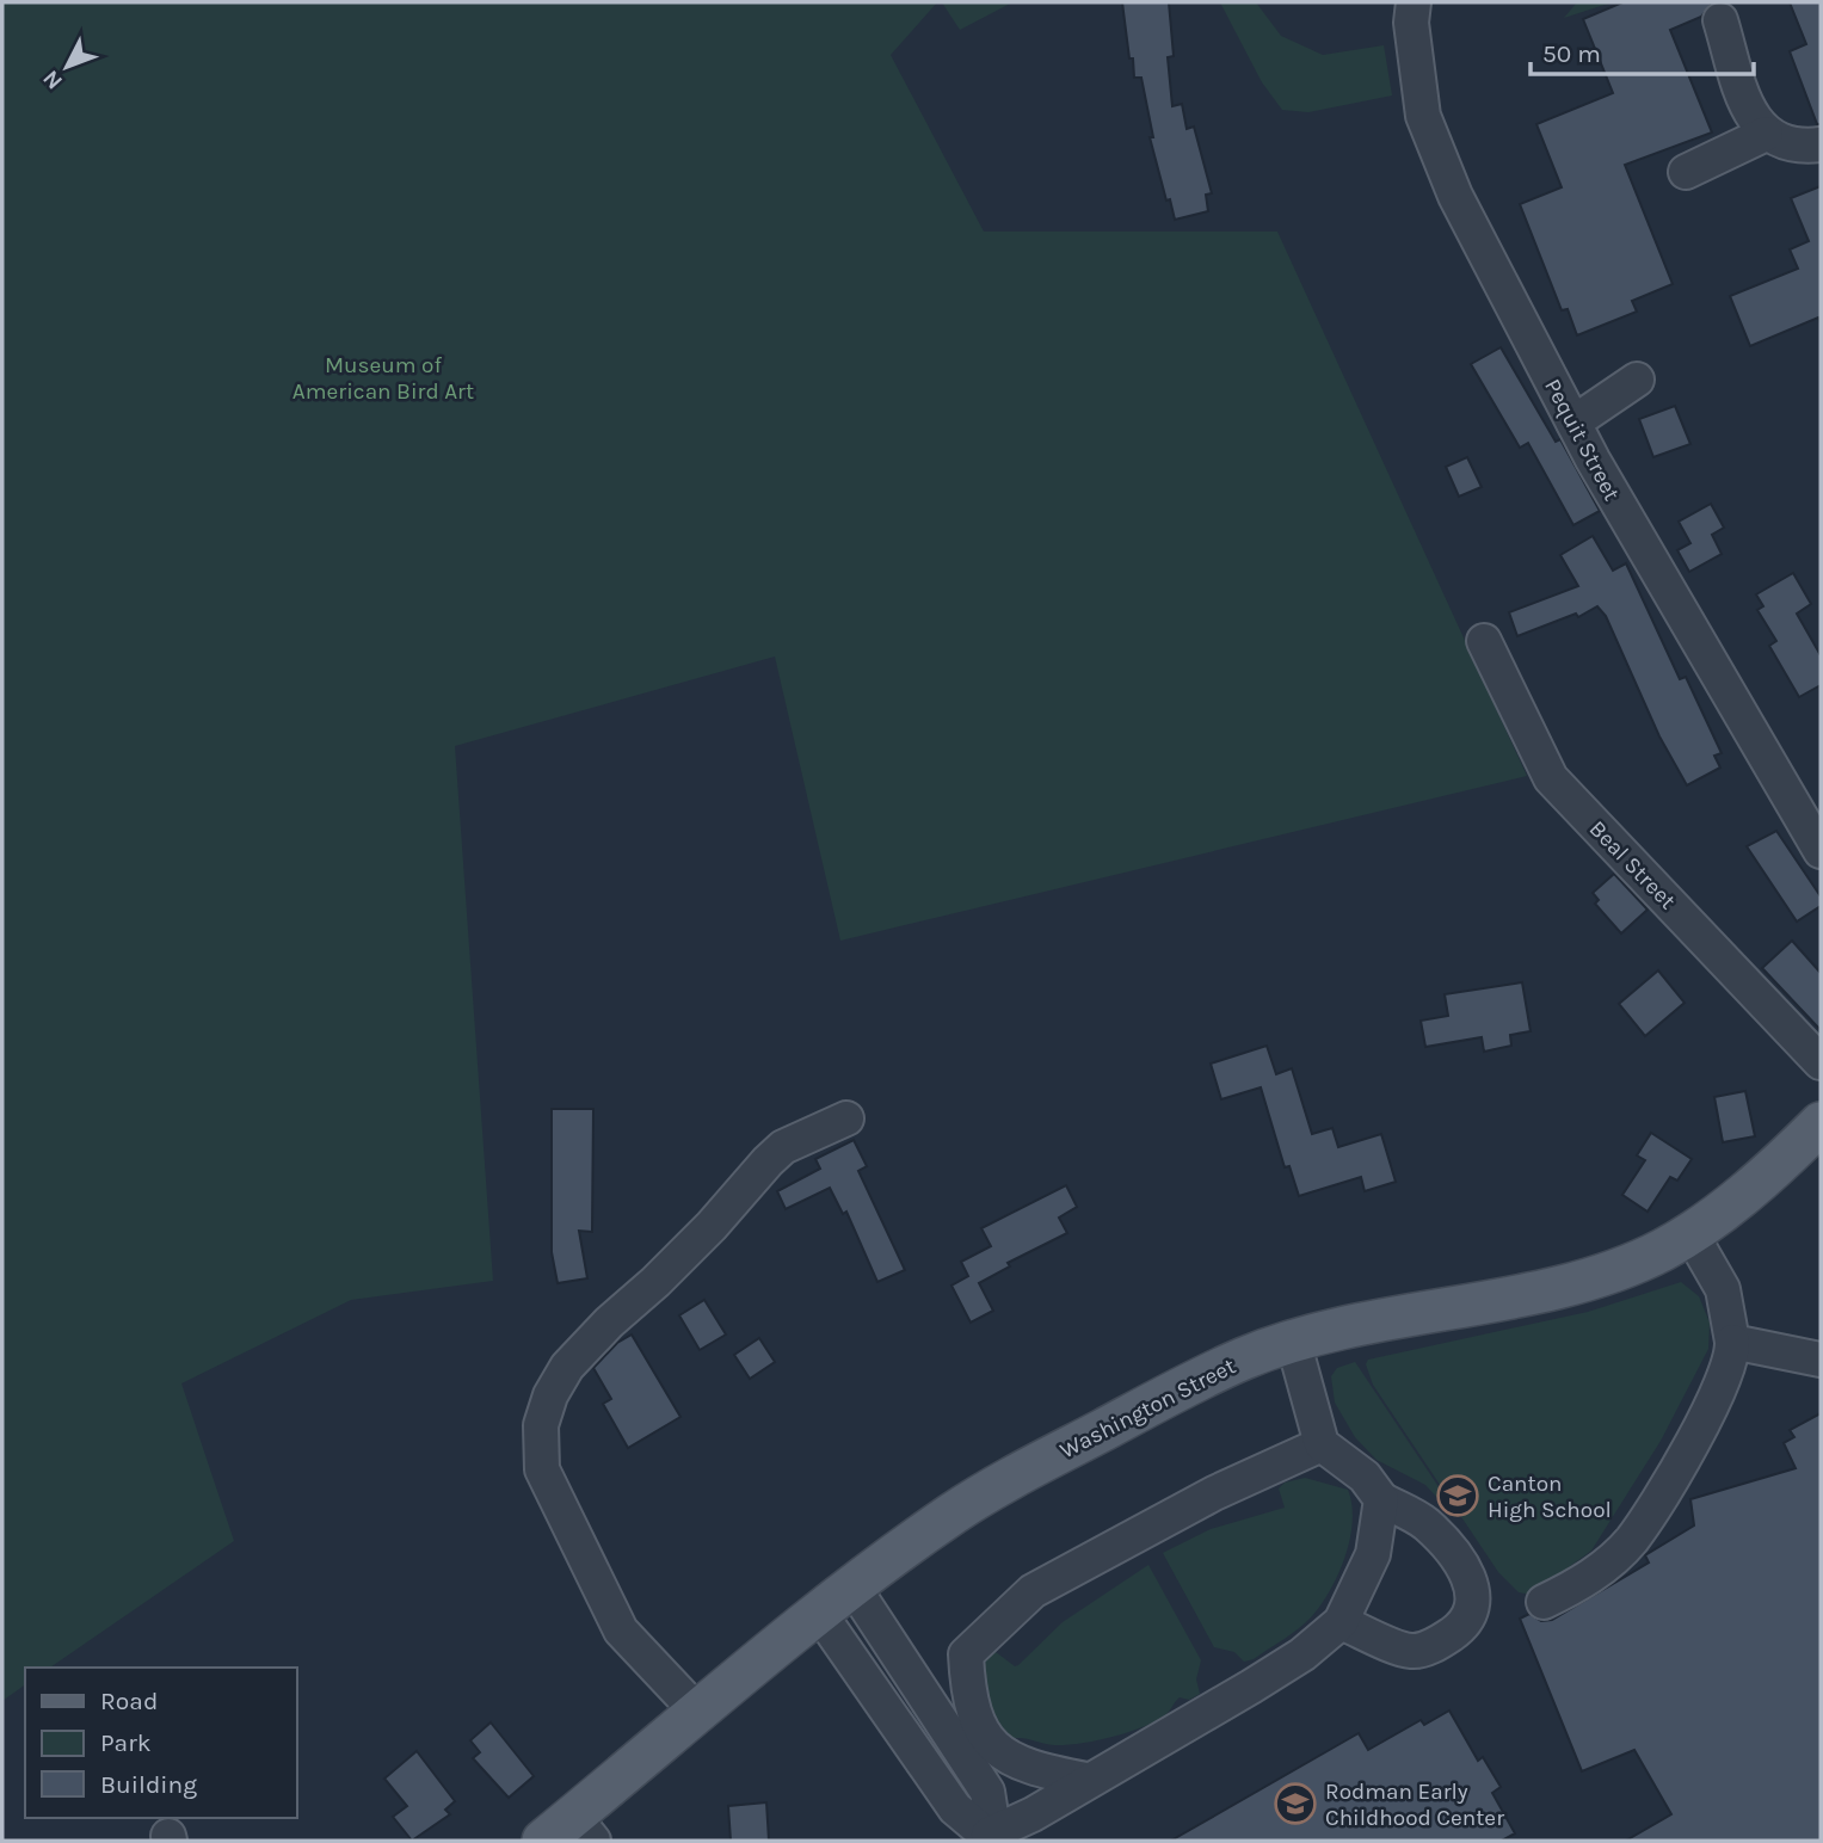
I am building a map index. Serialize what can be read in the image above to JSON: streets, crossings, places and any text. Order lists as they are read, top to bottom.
{
  "streets": {
    "main road": ["Washington Street"],
    "street": ["Pequit Street", "Beal Street"]
  },
  "parks": ["Museum of American Bird Art"],
  "places": {
    "school or university": ["Canton High School", "Rodman Early Childhood Center"]
  },
  "legend": ["Road", "Park", "Building"],
  "scale_bar": "50 m",
  "north": "bottom left"
}
